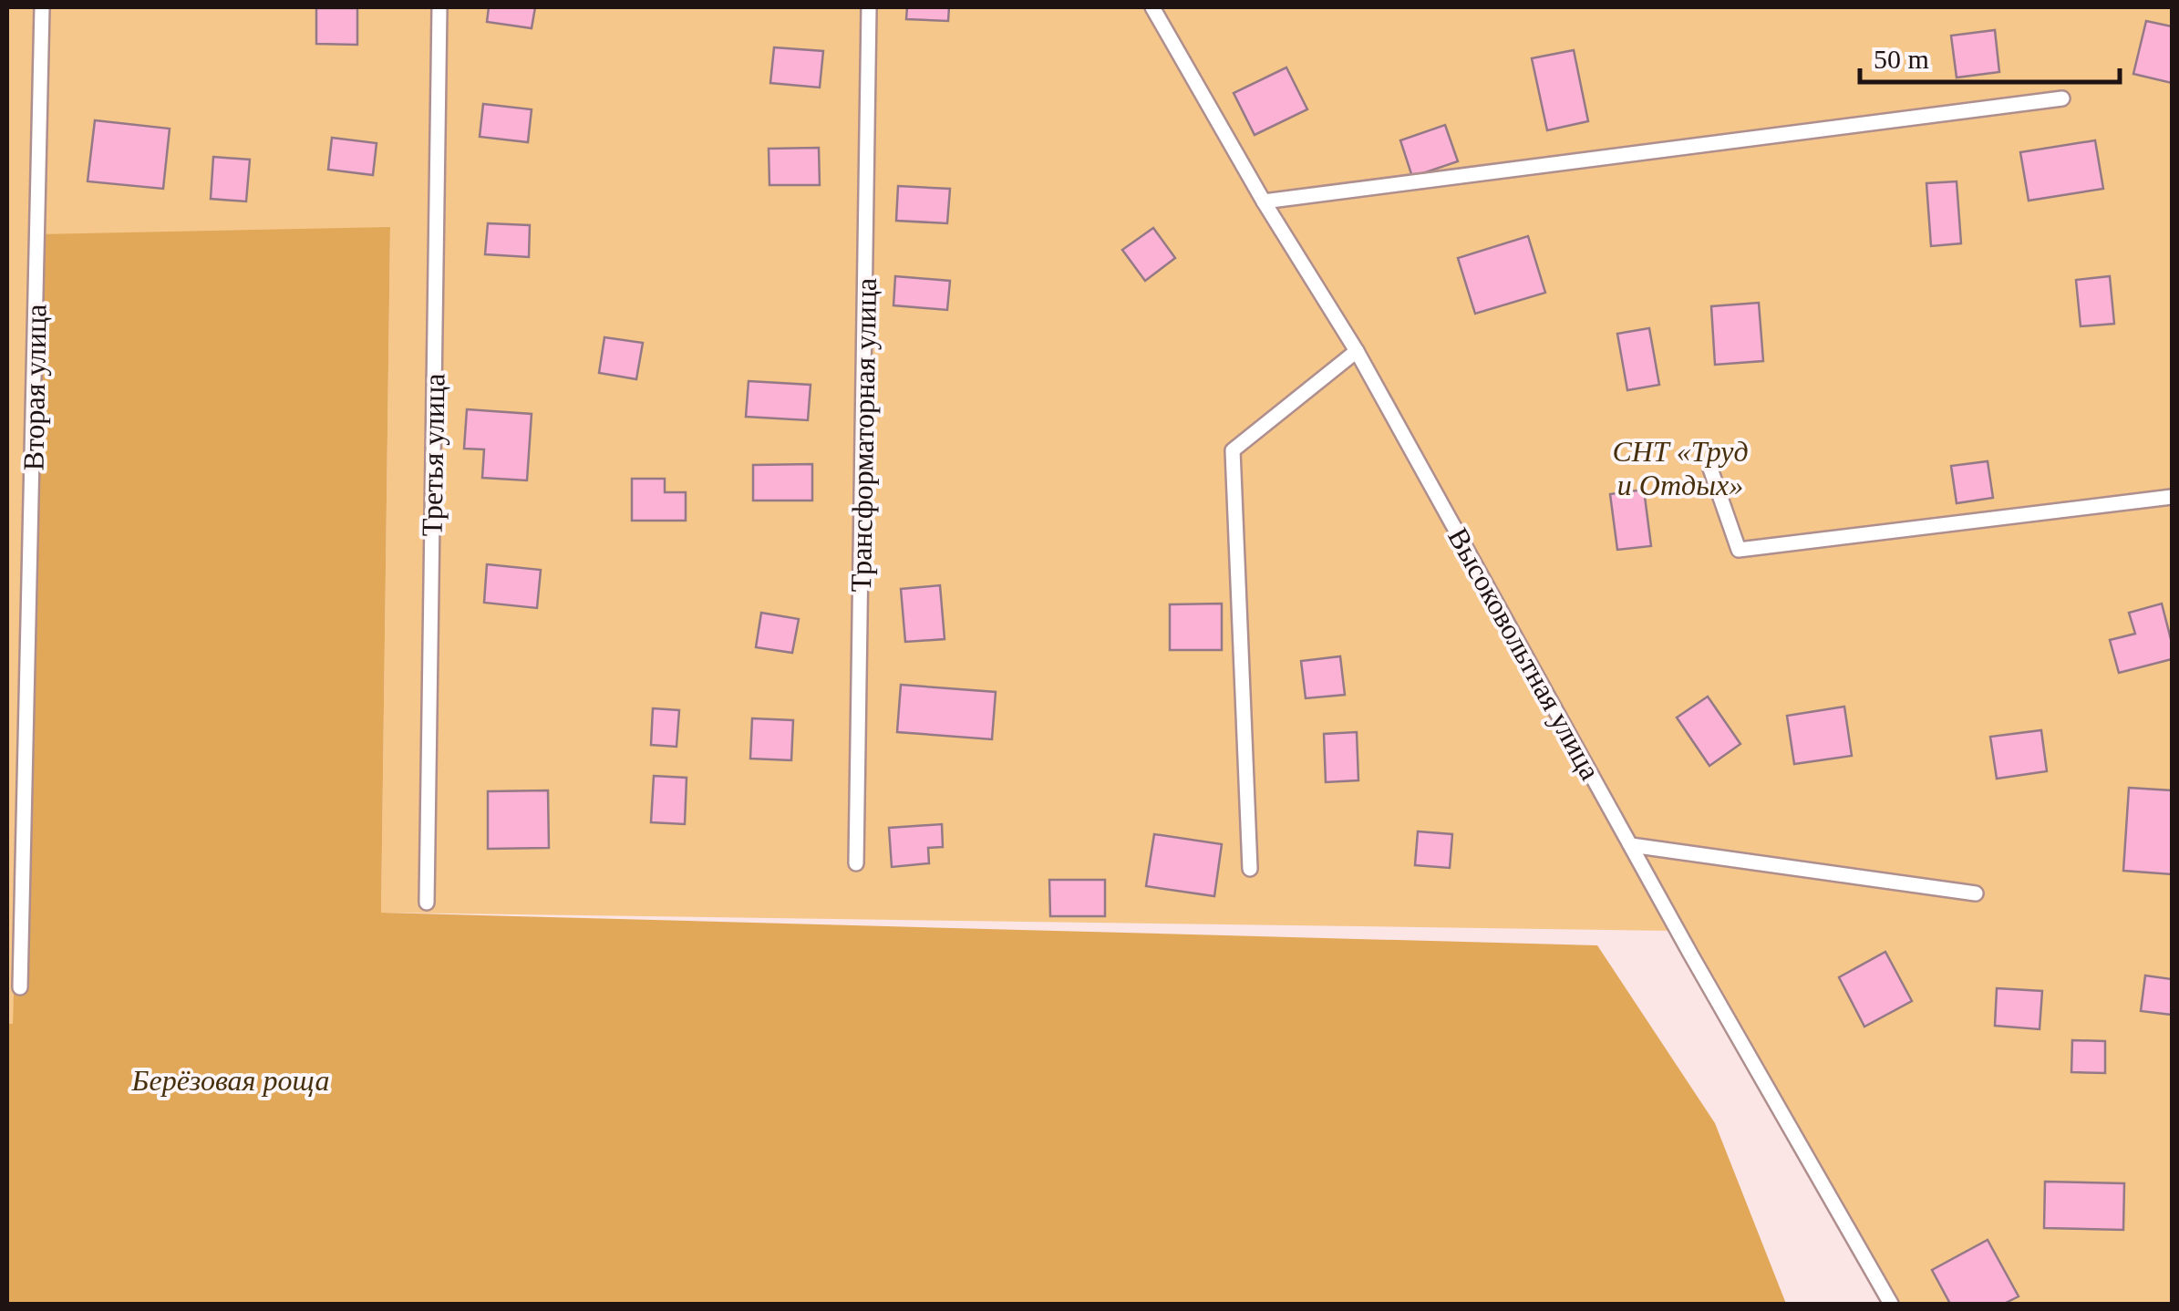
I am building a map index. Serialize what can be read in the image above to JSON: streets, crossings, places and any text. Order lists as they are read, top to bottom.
{
  "streets": {
    "lane": [
      "Вторая улица",
      "Трансформаторная улица",
      "Третья улица",
      "Высоковольтная улица"
    ]
  },
  "parks": ["СНТ «Труд и Отдых»", "Берёзовая роща"],
  "scale_bar": "50 m"
}
